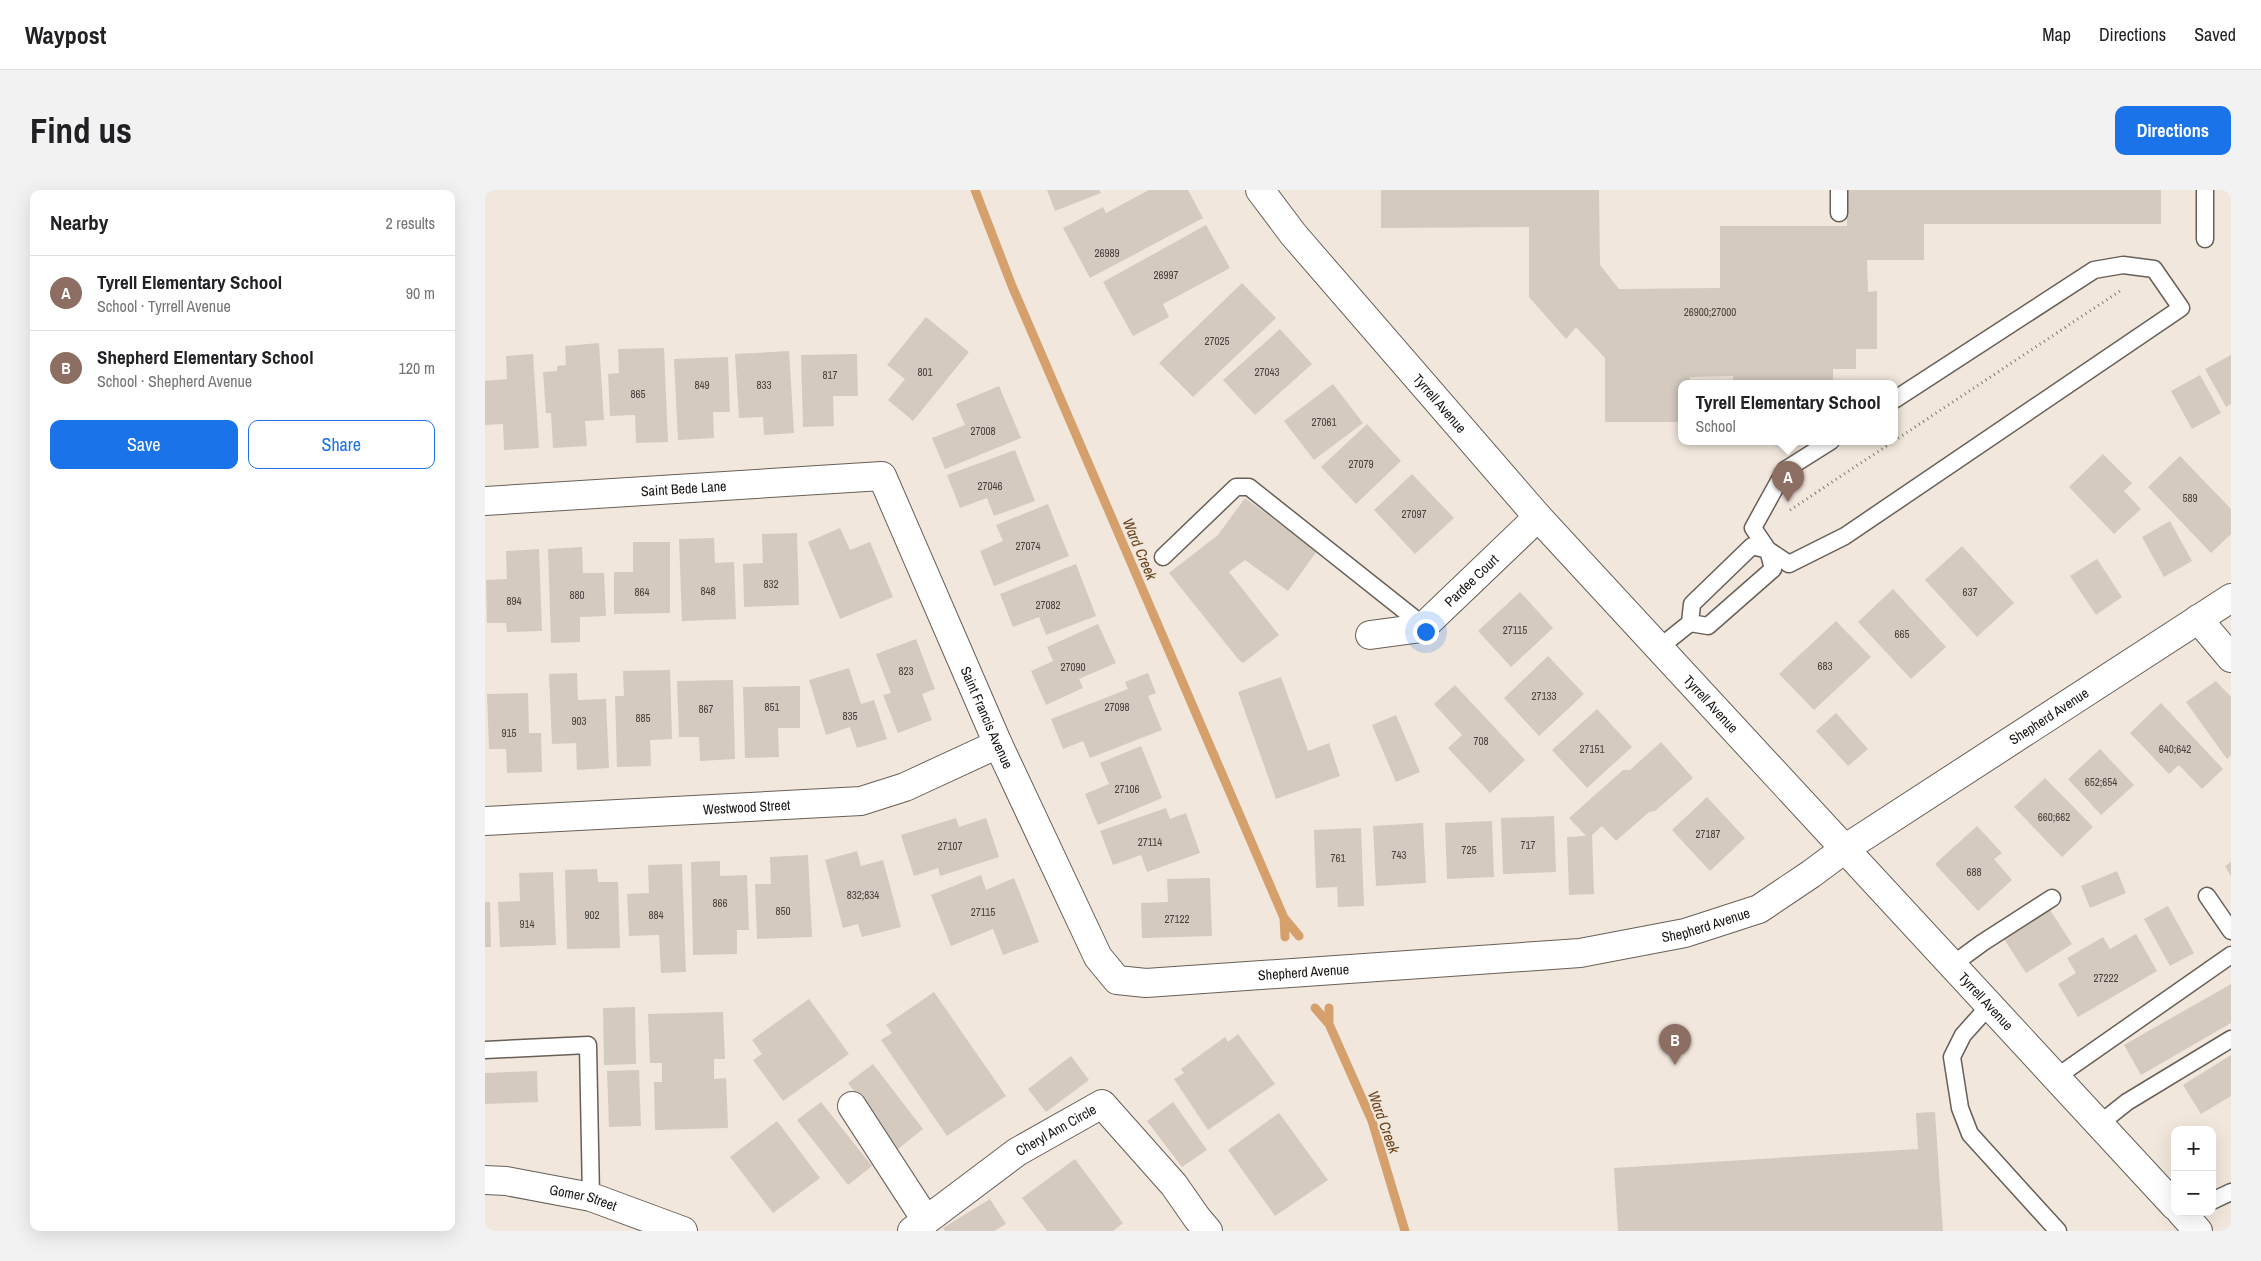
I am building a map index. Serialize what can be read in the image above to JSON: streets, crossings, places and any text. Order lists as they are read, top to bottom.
{
  "streets": {
    "street": [
      "Tyrrell Avenue",
      "Saint Bede Lane",
      "Pardee Court",
      "Shepherd Avenue",
      "Saint Francis Avenue",
      "Westwood Street",
      "Cheryl Ann Circle",
      "Gomer Street"
    ]
  },
  "crossings": [
    ["Tyrrell Avenue", "Pardee Court"],
    ["Tyrrell Avenue", "Shepherd Avenue"],
    ["Saint Bede Lane", "Saint Francis Avenue"],
    ["Shepherd Avenue", "Saint Francis Avenue"],
    ["Saint Francis Avenue", "Westwood Street"]
  ],
  "water": ["Ward Creek"],
  "house_numbers": [
    "26989",
    "26997",
    "26900;27000",
    "27025",
    "801",
    "27043",
    "817",
    "849",
    "833",
    "865",
    "27061",
    "27008",
    "27079",
    "27046",
    "589",
    "27097",
    "27074",
    "832",
    "848",
    "864",
    "637",
    "880",
    "894",
    "27082",
    "27115",
    "665",
    "683",
    "27090",
    "823",
    "27133",
    "851",
    "27098",
    "867",
    "835",
    "885",
    "903",
    "915",
    "708",
    "27151",
    "640;642",
    "652;654",
    "27106",
    "660;662",
    "27187",
    "27114",
    "717",
    "27107",
    "725",
    "743",
    "761",
    "688",
    "832;834",
    "866",
    "850",
    "27115",
    "902",
    "884",
    "27122",
    "914",
    "27222"
  ],
  "page": {
    "header": "Waypost",
    "nav": ["Map", "Directions", "Saved"],
    "buttons": [
      "Directions",
      ["Save", "Share"]
    ],
    "title": "Find us",
    "heading": ["Nearby", "2 results"],
    "list": [
      {
        "mark": "A",
        "name": "Tyrell Elementary School",
        "note": "School · Tyrrell Avenue",
        "value": "90 m"
      },
      {
        "mark": "B",
        "name": "Shepherd Elementary School",
        "note": "School · Shepherd Avenue",
        "value": "120 m"
      }
    ],
    "popup": ["Tyrell Elementary School", "School"],
    "pins": ["A", "B"],
    "map_buttons": ["+", "−"]
  }
}
